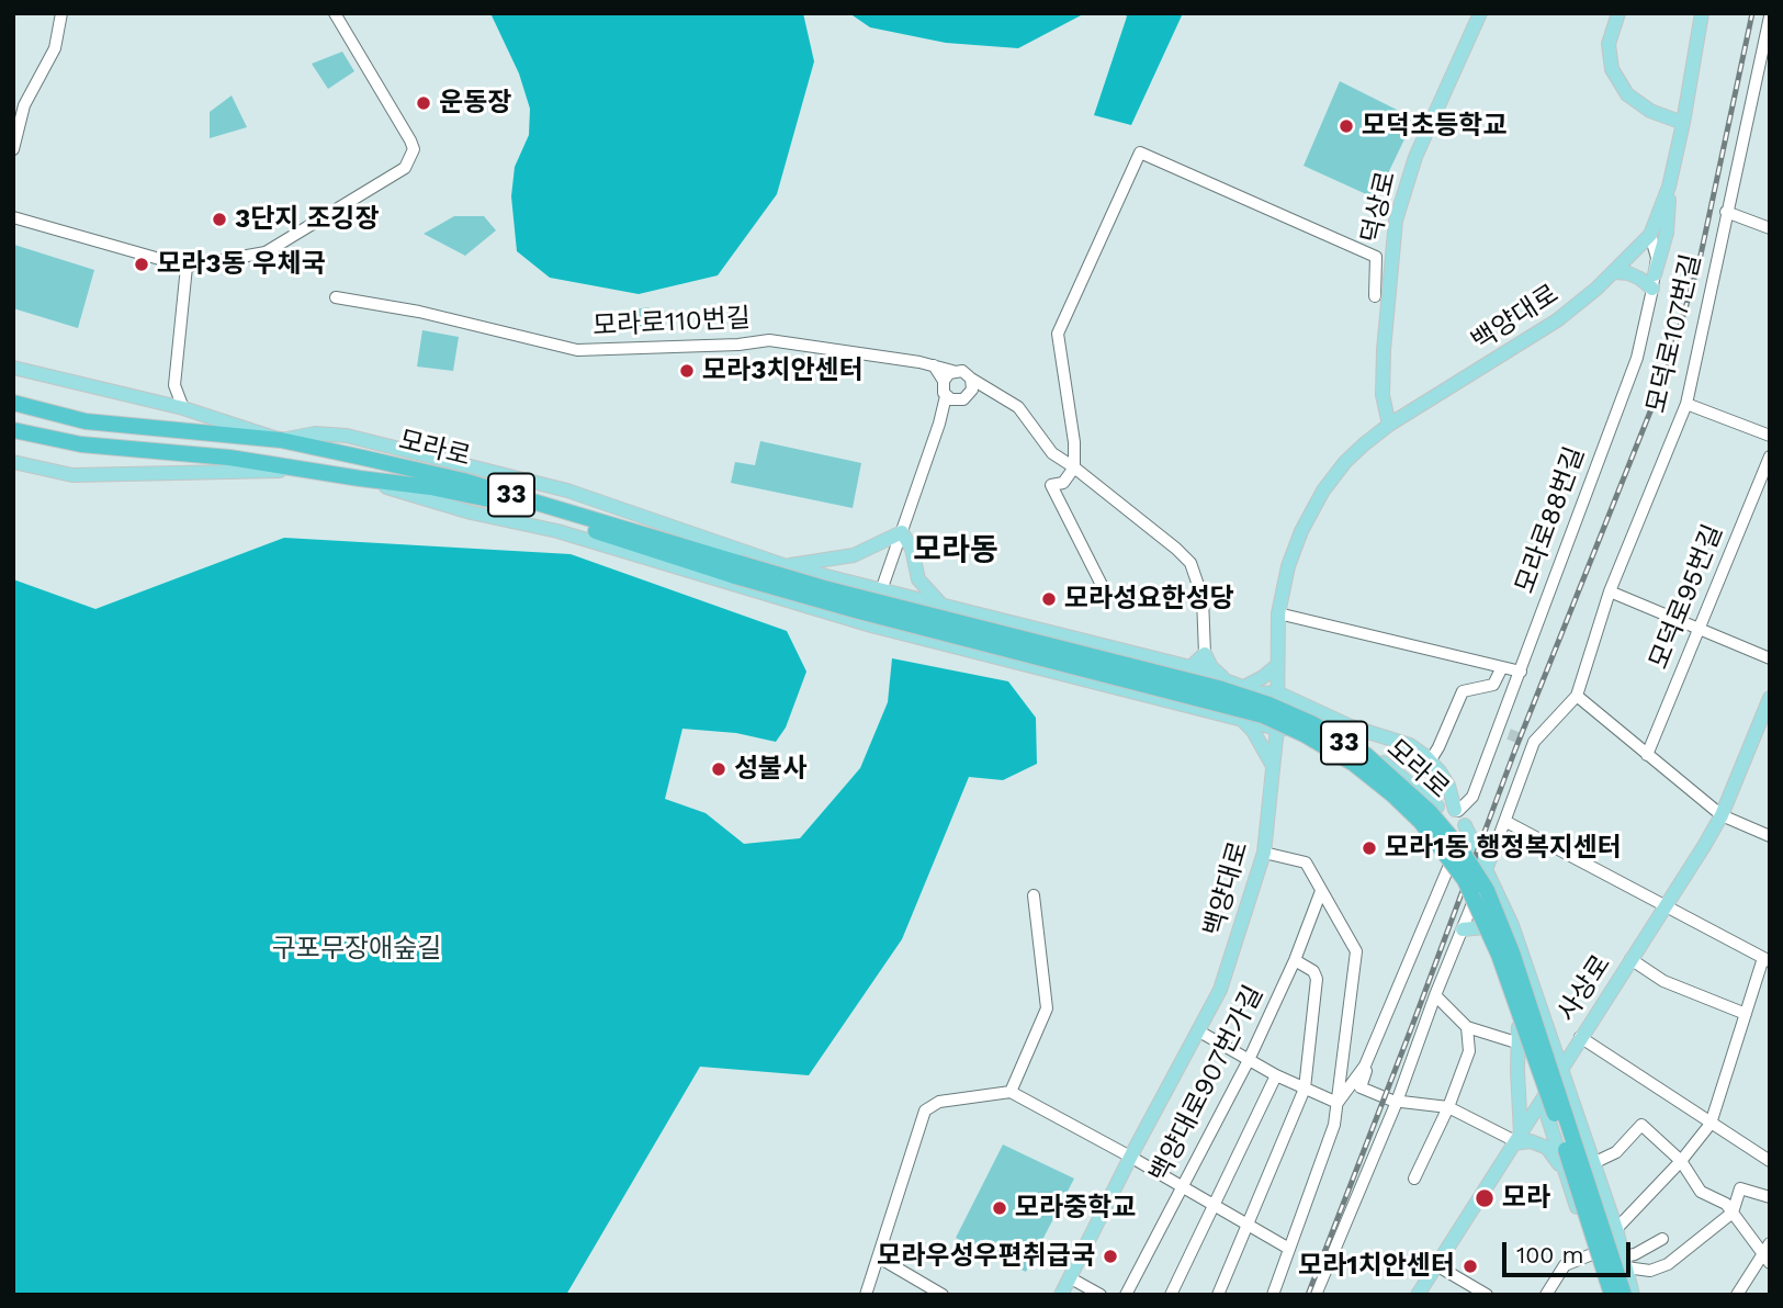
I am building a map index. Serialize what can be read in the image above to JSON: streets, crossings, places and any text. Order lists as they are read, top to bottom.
{
  "streets": {
    "highway": ["모라로", "33"],
    "main road": ["덕상로", "백양대로", "사상로"],
    "street": [
      "모라로110번길",
      "모덕로107번길",
      "모라로88번길",
      "모덕로95번길",
      "백양대로907번가길"
    ]
  },
  "crossings": [
    ["덕상로", "백양대로"],
    ["덕상로", "모라로110번길"],
    ["백양대로", "모라로"],
    ["백양대로", "모라로88번길"],
    ["모라로", "모라로88번길"],
    ["모라로", "사상로"]
  ],
  "districts": ["모라동"],
  "parks": ["구포무장애숲길"],
  "places": [
    "운동장",
    "모덕초등학교",
    "3단지 조깅장",
    "모라3동 우체국",
    "모라3치안센터",
    "모라성요한성당",
    "성불사",
    "모라1동 행정복지센터",
    "모라",
    "모라중학교",
    "모라우성우편취급국",
    "모라1치안센터"
  ],
  "scale_bar": "100 m"
}
